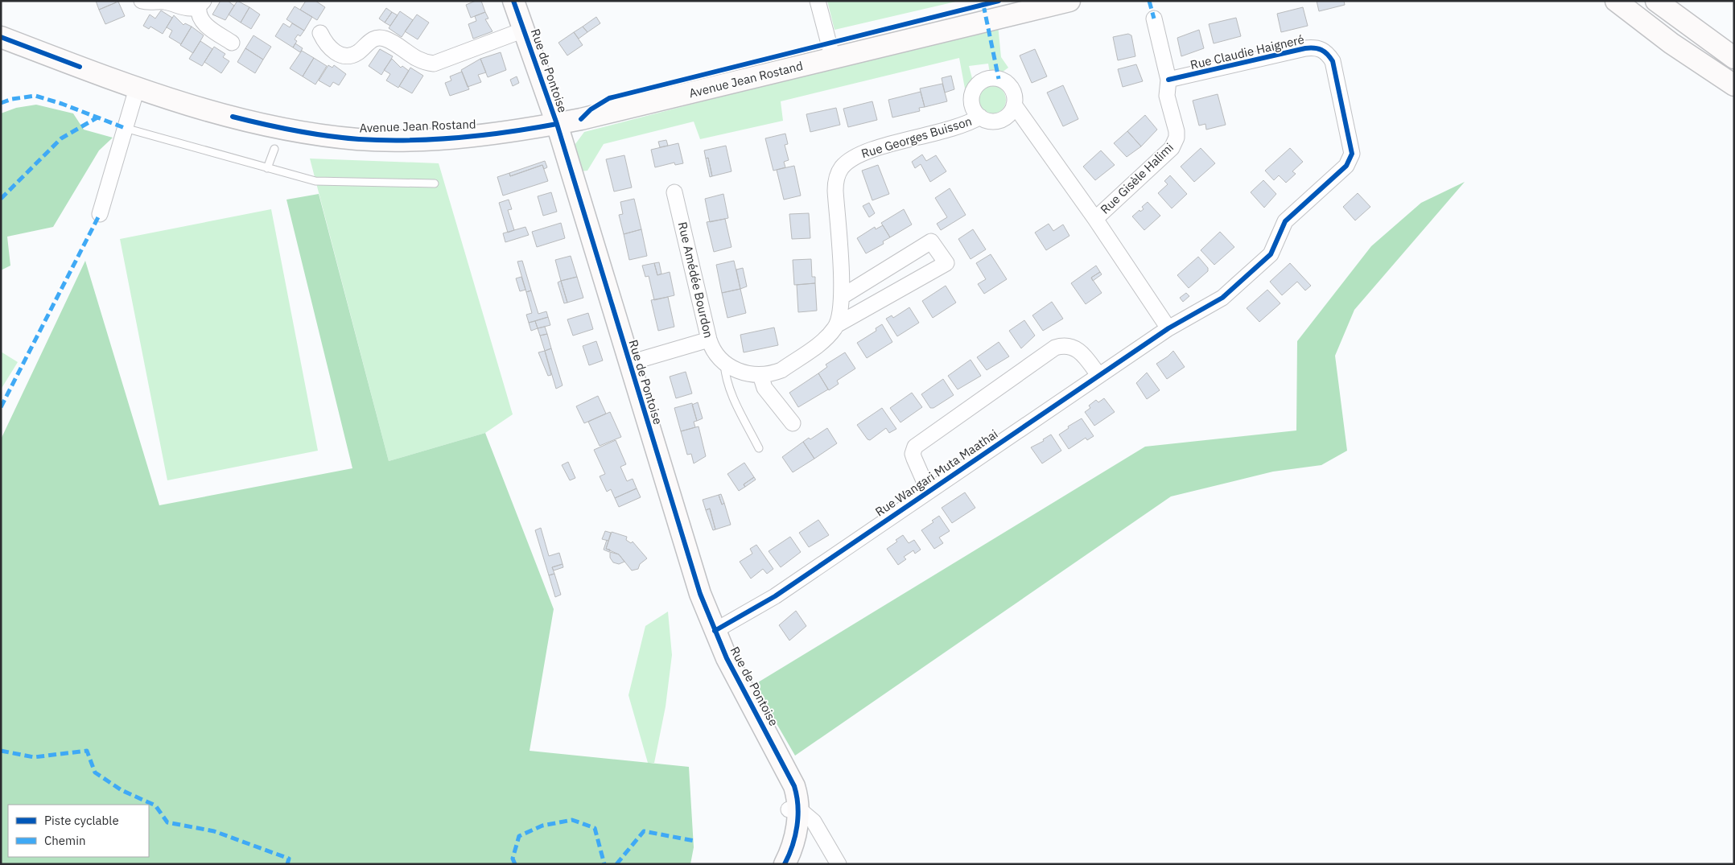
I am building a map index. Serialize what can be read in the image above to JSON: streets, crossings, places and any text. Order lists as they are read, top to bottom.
{
  "streets": {
    "street": [
      "Rue Claudie Haigneré",
      "Rue de Pontoise",
      "Avenue Jean Rostand",
      "Rue Georges Buisson",
      "Rue Gisèle Halimi",
      "Rue Amédée Bourdon",
      "Rue Wangari Muta Maathai"
    ]
  },
  "crossings": [
    ["Rue Claudie Haigneré", "Rue Georges Buisson"],
    ["Rue Claudie Haigneré", "Rue Gisèle Halimi"],
    ["Rue Claudie Haigneré", "Rue Wangari Muta Maathai"],
    ["Rue de Pontoise", "Avenue Jean Rostand"],
    ["Rue de Pontoise", "Rue Wangari Muta Maathai"],
    ["Rue Georges Buisson", "Rue Gisèle Halimi"],
    ["Rue Georges Buisson", "Rue Wangari Muta Maathai"]
  ],
  "legend": ["Piste cyclable", "Chemin"]
}
